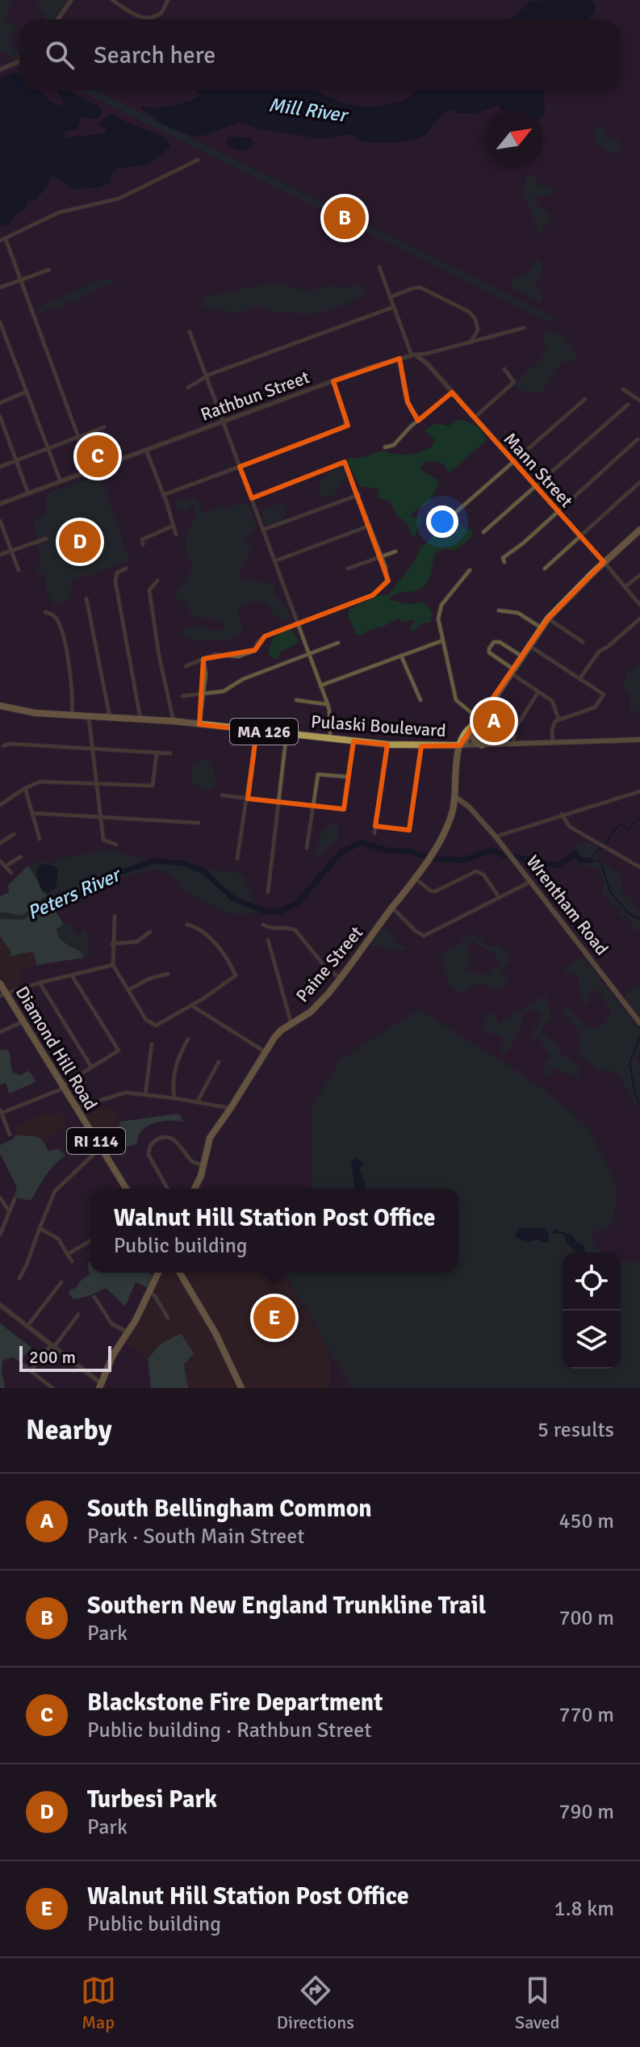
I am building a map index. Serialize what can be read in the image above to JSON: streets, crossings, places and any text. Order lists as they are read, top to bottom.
{
  "streets": {
    "main road": [
      "Pulaski Boulevard",
      "MA 126",
      "Wrentham Road",
      "Paine Street",
      "Diamond Hill Road",
      "RI 114"
    ],
    "street": ["Rathbun Street", "Mann Street"]
  },
  "crossings": [
    ["Rathbun Street", "Mann Street"],
    ["Wrentham Road", "Paine Street"]
  ],
  "water": ["Mill River", "Peters River"],
  "scale_bar": "200 m",
  "north": "top right",
  "page": {
    "search": "Search here",
    "pins": [
      "B",
      "C",
      "D",
      "A",
      "E"
    ],
    "popup": ["Walnut Hill Station Post Office", "Public building"],
    "scale": "200 m",
    "heading": ["Nearby", "5 results"],
    "list": [
      {
        "mark": "A",
        "name": "South Bellingham Common",
        "note": "Park · South Main Street",
        "value": "450 m"
      },
      {
        "mark": "B",
        "name": "Southern New England Trunkline Trail",
        "note": "Park",
        "value": "700 m"
      },
      {
        "mark": "C",
        "name": "Blackstone Fire Department",
        "note": "Public building · Rathbun Street",
        "value": "770 m"
      },
      {
        "mark": "D",
        "name": "Turbesi Park",
        "note": "Park",
        "value": "790 m"
      },
      {
        "mark": "E",
        "name": "Walnut Hill Station Post Office",
        "note": "Public building",
        "value": "1.8 km"
      }
    ],
    "nav": ["Map", "Directions", "Saved"]
  }
}
